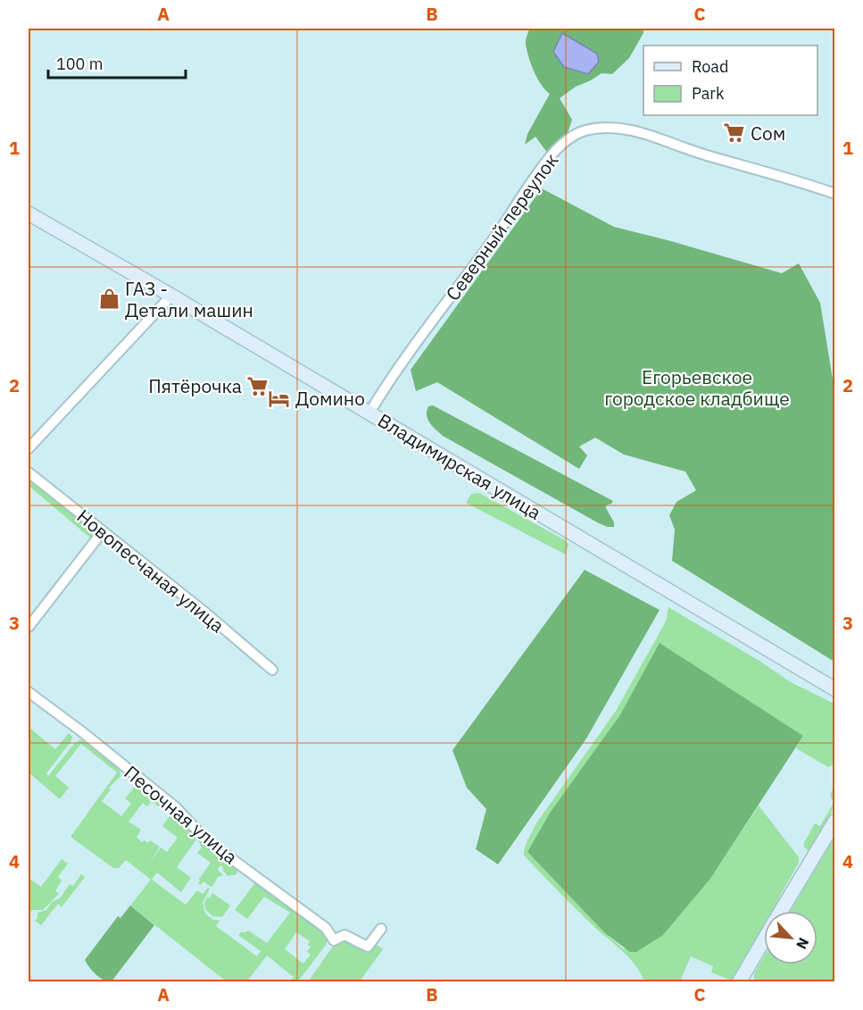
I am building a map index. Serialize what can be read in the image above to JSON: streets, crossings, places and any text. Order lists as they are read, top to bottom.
{
  "streets": {
    "street": [
      "Северный переулок",
      "Владимирская улица",
      "Новопесчаная улица",
      "Песочная улица"
    ]
  },
  "crossings": [
    ["Северный переулок", "Владимирская улица"]
  ],
  "parks": ["Егорьевское городское кладбище"],
  "places": {
    "supermarket": ["Сом", "Пятёрочка"],
    "shop": ["ГАЗ - Детали машин"],
    "hotel": ["Домино"]
  },
  "legend": ["Road", "Park"],
  "scale_bar": "100 m",
  "north": "bottom right",
  "grid": {
    "columns": ["A", "B", "C"],
    "rows": [
      "1",
      "2",
      "3",
      "4"
    ]
  }
}
